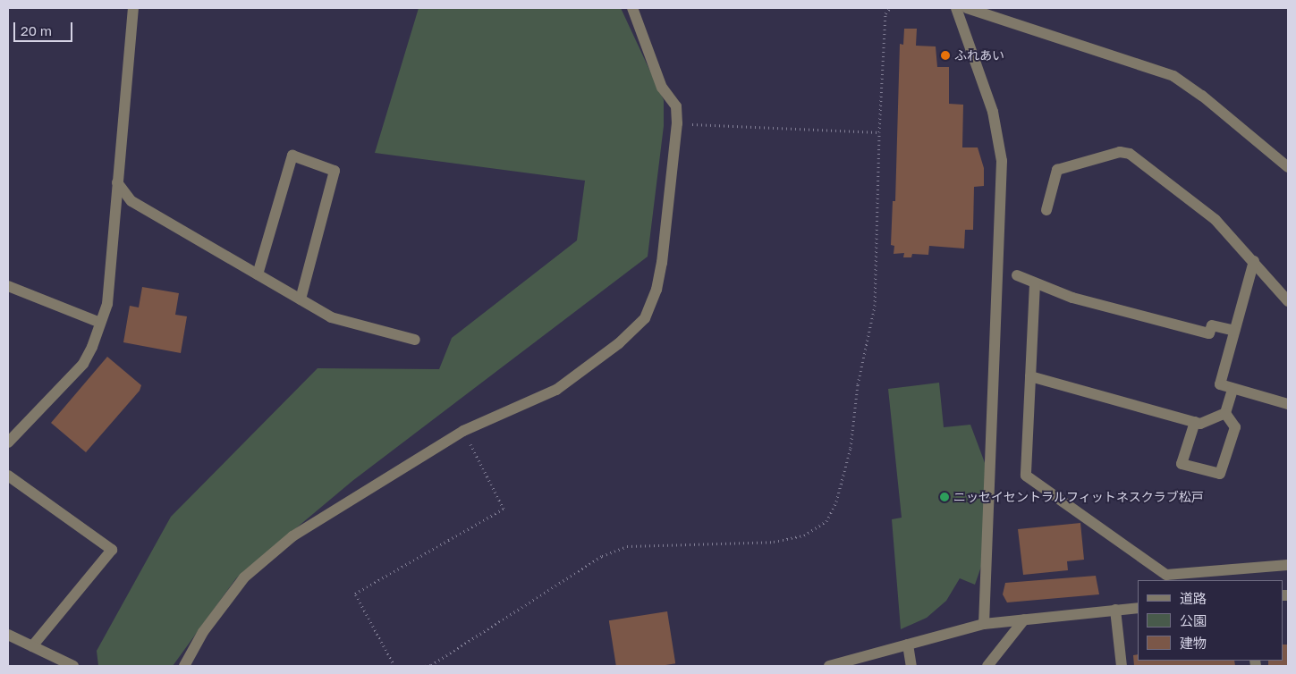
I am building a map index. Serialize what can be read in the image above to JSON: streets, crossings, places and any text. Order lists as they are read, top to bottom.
{
  "places": ["ふれあい", "ニッセイセントラルフィットネスクラブ松戸"],
  "legend": ["道路", "公園", "建物"],
  "scale_bar": "20 m"
}
